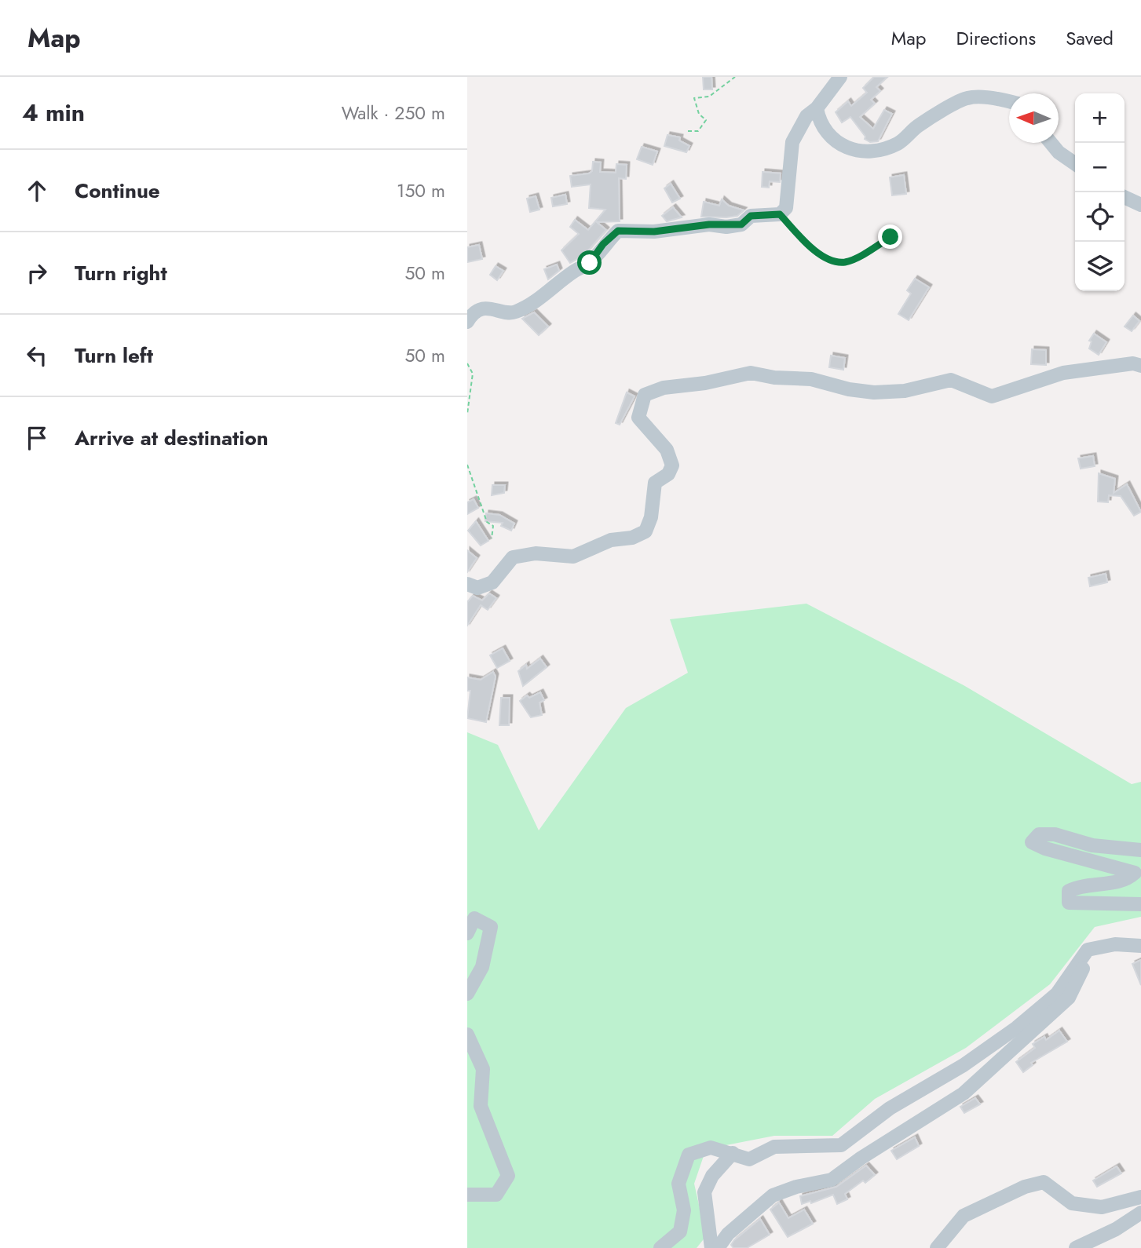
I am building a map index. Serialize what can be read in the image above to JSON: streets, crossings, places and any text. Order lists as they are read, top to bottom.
{
  "north": "left",
  "page": {
    "header": "Map",
    "nav": ["Map", "Directions", "Saved"],
    "heading": ["4 min", "Walk · 250 m"],
    "map_buttons": ["+", "−"],
    "list": [
      ["Continue", "150 m"],
      ["Turn right", "50 m"],
      ["Turn left", "50 m"],
      "Arrive at destination"
    ]
  }
}
